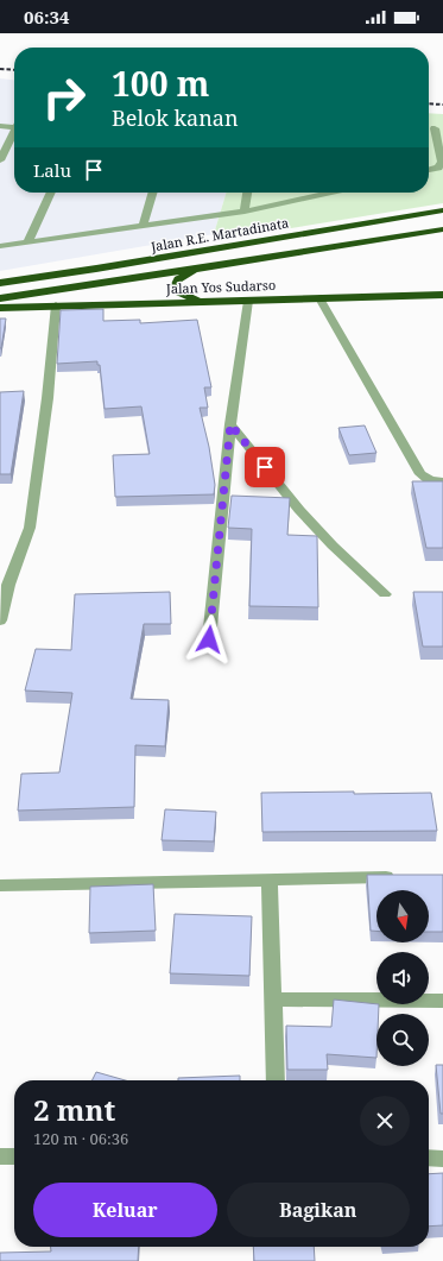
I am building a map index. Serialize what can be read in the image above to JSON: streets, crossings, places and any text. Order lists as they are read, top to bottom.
{
  "streets": {
    "highway": ["Jalan R.E. Martadinata", "Jalan Yos Sudarso"]
  },
  "north": "bottom",
  "page": {
    "status": "06:34",
    "turn": ["100 m", "Belok kanan"],
    "then": "Lalu",
    "heading": ["2 mnt", "120 m · 06:36"],
    "buttons": ["Keluar", "Bagikan"]
  }
}
